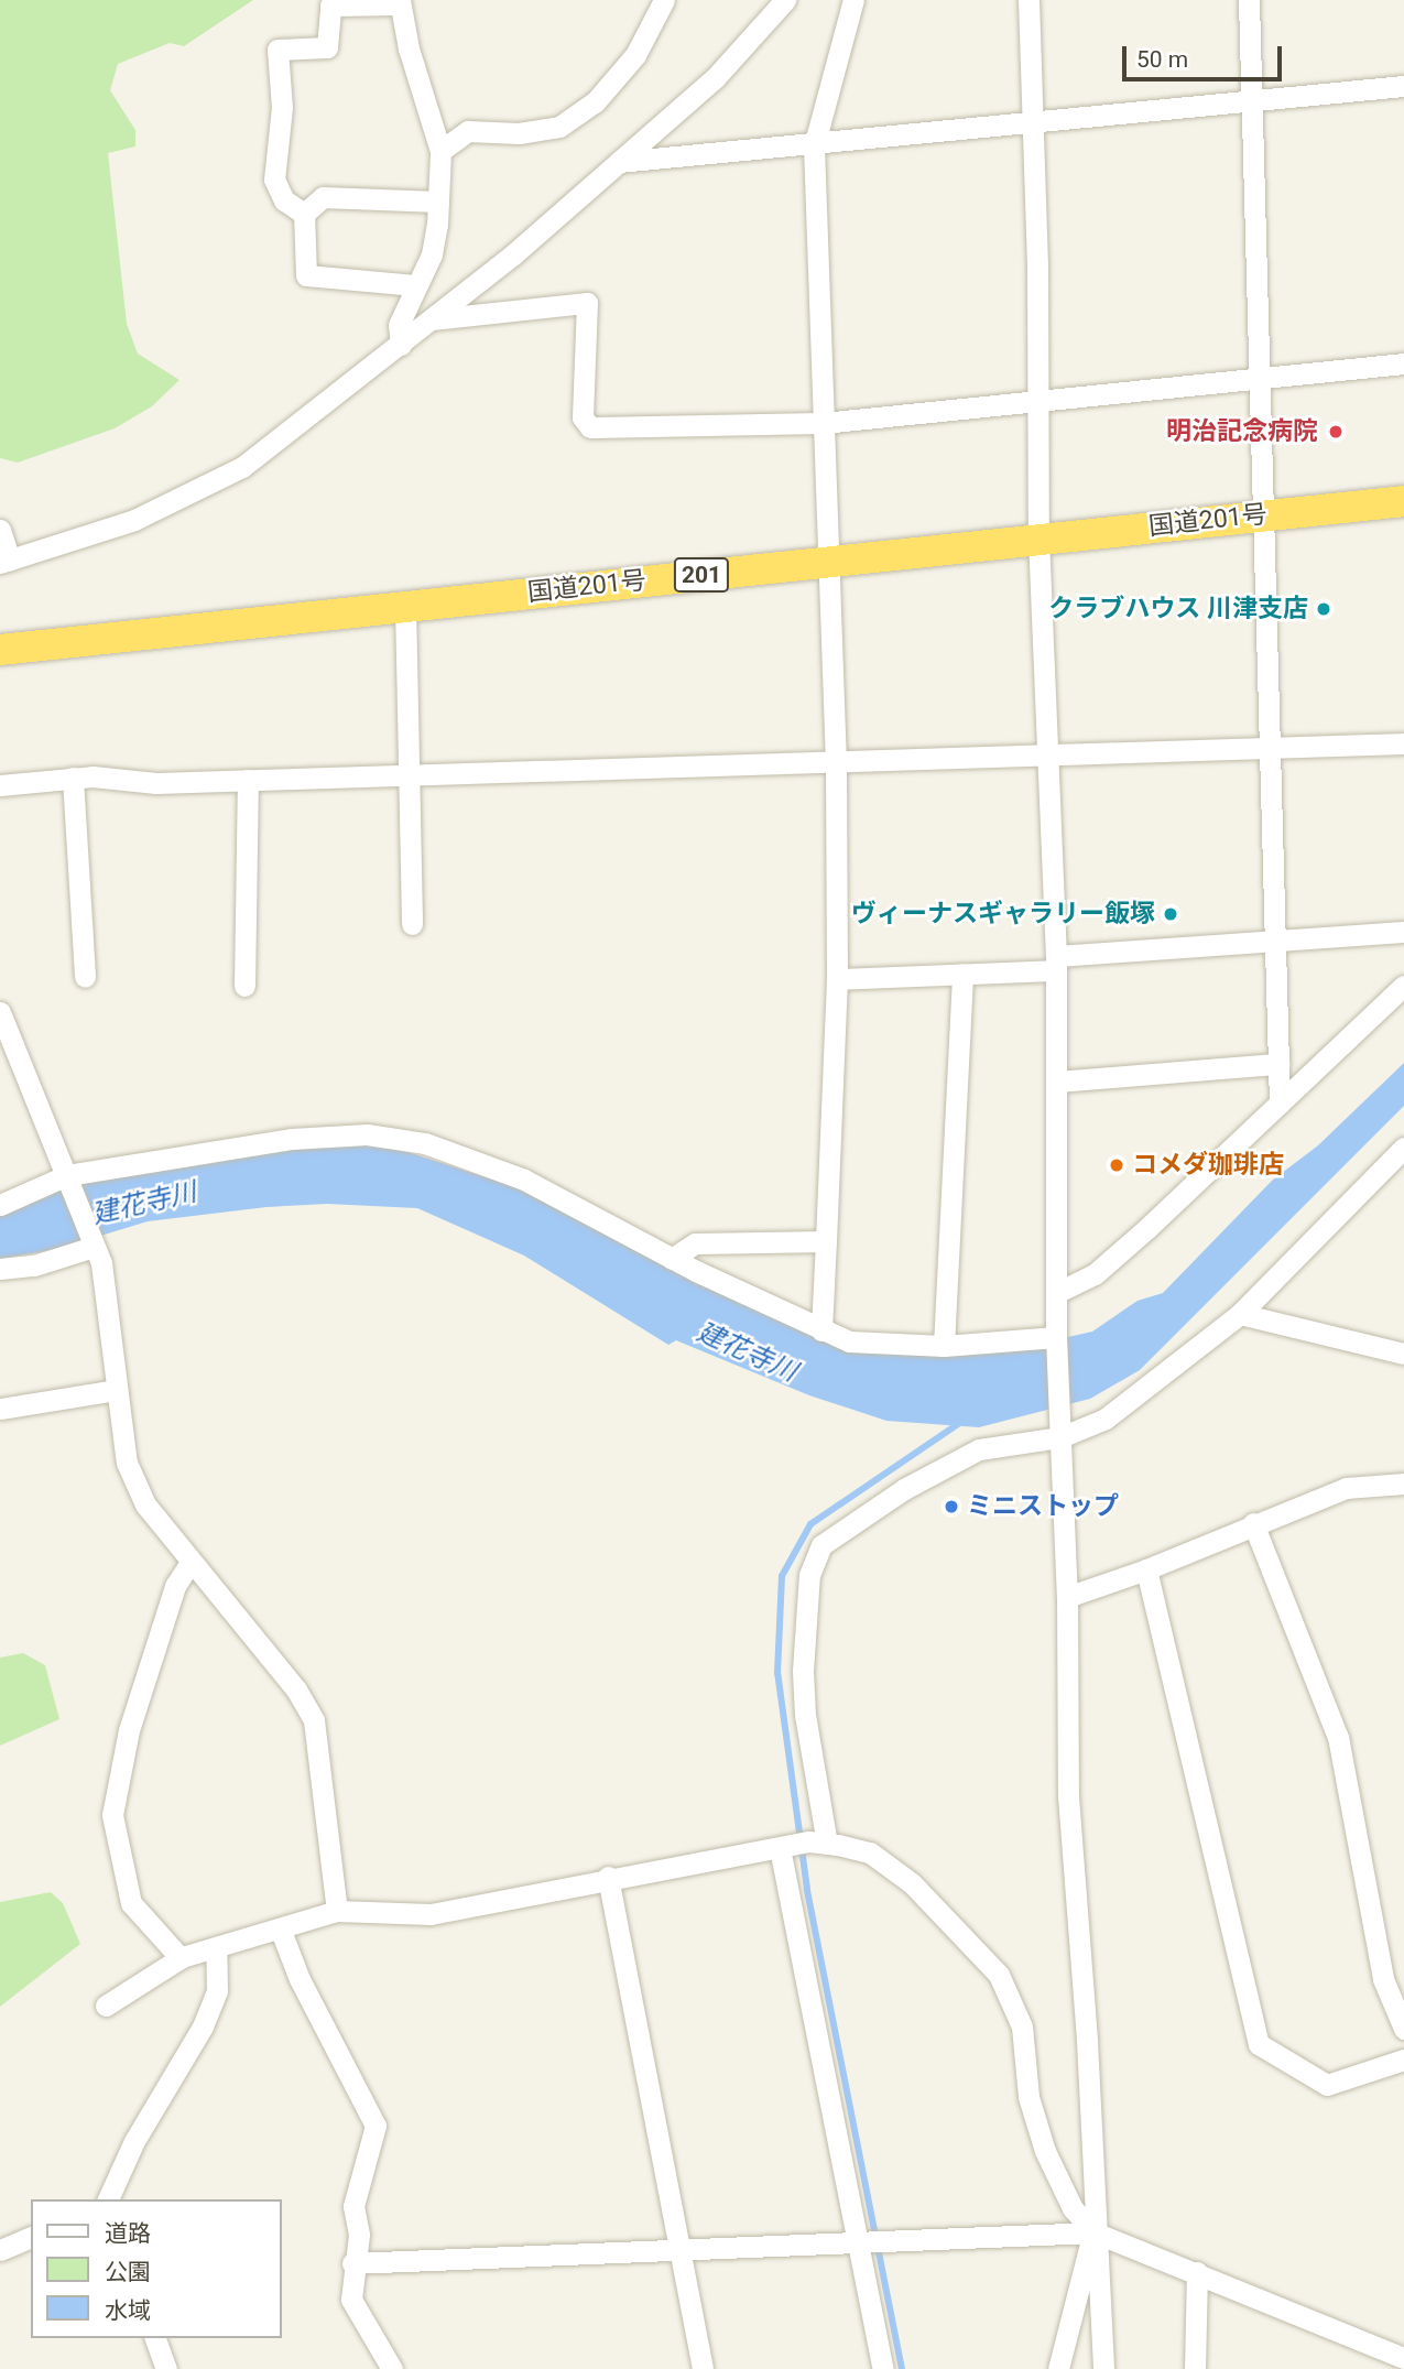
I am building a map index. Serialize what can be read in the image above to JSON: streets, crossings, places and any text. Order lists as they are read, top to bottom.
{
  "streets": {
    "highway": ["国道201号", "201"]
  },
  "water": ["建花寺川"],
  "places": [
    "明治記念病院",
    "クラブハウス 川津支店",
    "ヴィーナスギャラリー飯塚",
    "コメダ珈琲店",
    "ミニストップ"
  ],
  "legend": ["道路", "公園", "水域"],
  "scale_bar": "50 m"
}
